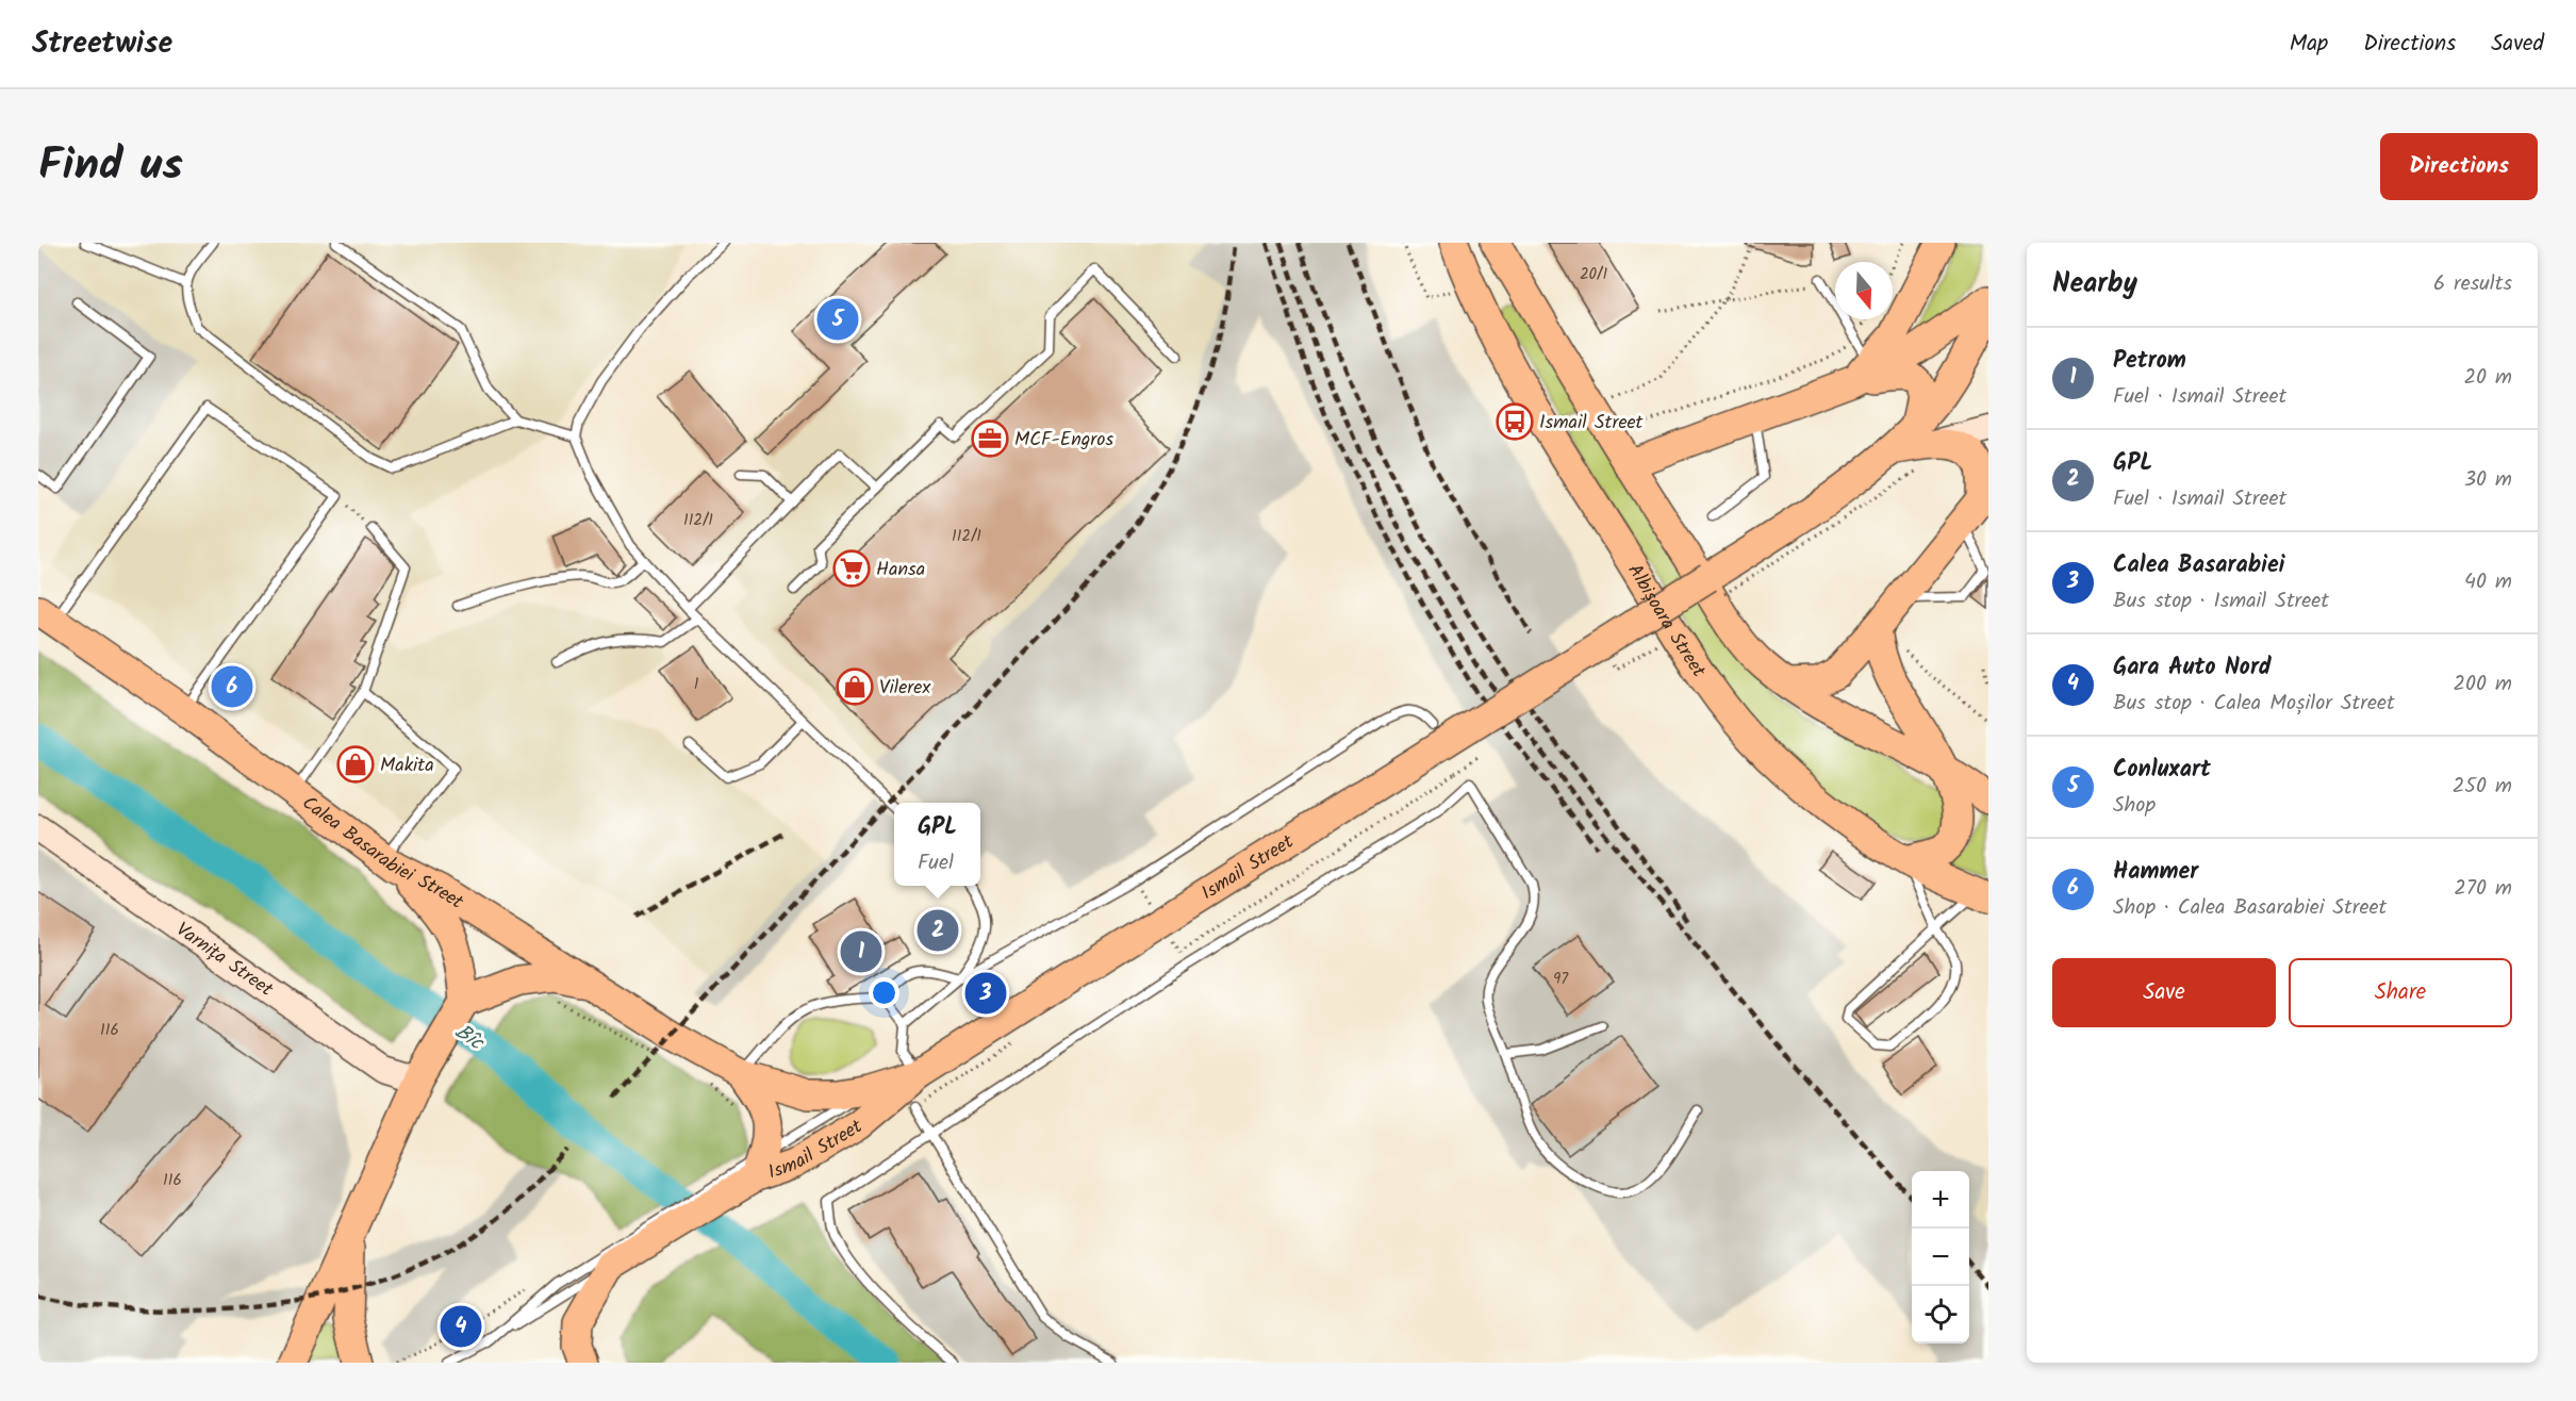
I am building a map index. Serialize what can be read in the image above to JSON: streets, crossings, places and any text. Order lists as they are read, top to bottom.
{
  "streets": {
    "main road": ["Albișoara Street", "Calea Basarabiei Street", "Ismail Street"],
    "street": ["Varnița Street"]
  },
  "crossings": [
    ["Calea Basarabiei Street", "Ismail Street"]
  ],
  "water": ["Bîc"],
  "places": {
    "bus stop": ["Ismail Street"],
    "office": ["MCF-Engros"],
    "supermarket": ["Hansa"],
    "shop": ["Vilerex", "Makita"]
  },
  "house_numbers": [
    "20/1",
    "112/1",
    "112/1",
    "1",
    "97",
    "116",
    "116"
  ],
  "north": "bottom",
  "page": {
    "header": "Streetwise",
    "nav": ["Map", "Directions", "Saved"],
    "title": "Find us",
    "buttons": [
      "Directions",
      ["Save", "Share"]
    ],
    "heading": ["Nearby", "6 results"],
    "pins": [
      "5",
      "6",
      "2",
      "1",
      "3",
      "4"
    ],
    "list": [
      {
        "mark": "1",
        "name": "Petrom",
        "note": "Fuel · Ismail Street",
        "value": "20 m"
      },
      {
        "mark": "2",
        "name": "GPL",
        "note": "Fuel · Ismail Street",
        "value": "30 m"
      },
      {
        "mark": "3",
        "name": "Calea Basarabiei",
        "note": "Bus stop · Ismail Street",
        "value": "40 m"
      },
      {
        "mark": "4",
        "name": "Gara Auto Nord",
        "note": "Bus stop · Calea Moșilor Street",
        "value": "200 m"
      },
      {
        "mark": "5",
        "name": "Conluxart",
        "note": "Shop",
        "value": "250 m"
      },
      {
        "mark": "6",
        "name": "Hammer",
        "note": "Shop · Calea Basarabiei Street",
        "value": "270 m"
      }
    ],
    "popup": ["GPL", "Fuel"],
    "map_buttons": ["+", "−"]
  }
}
